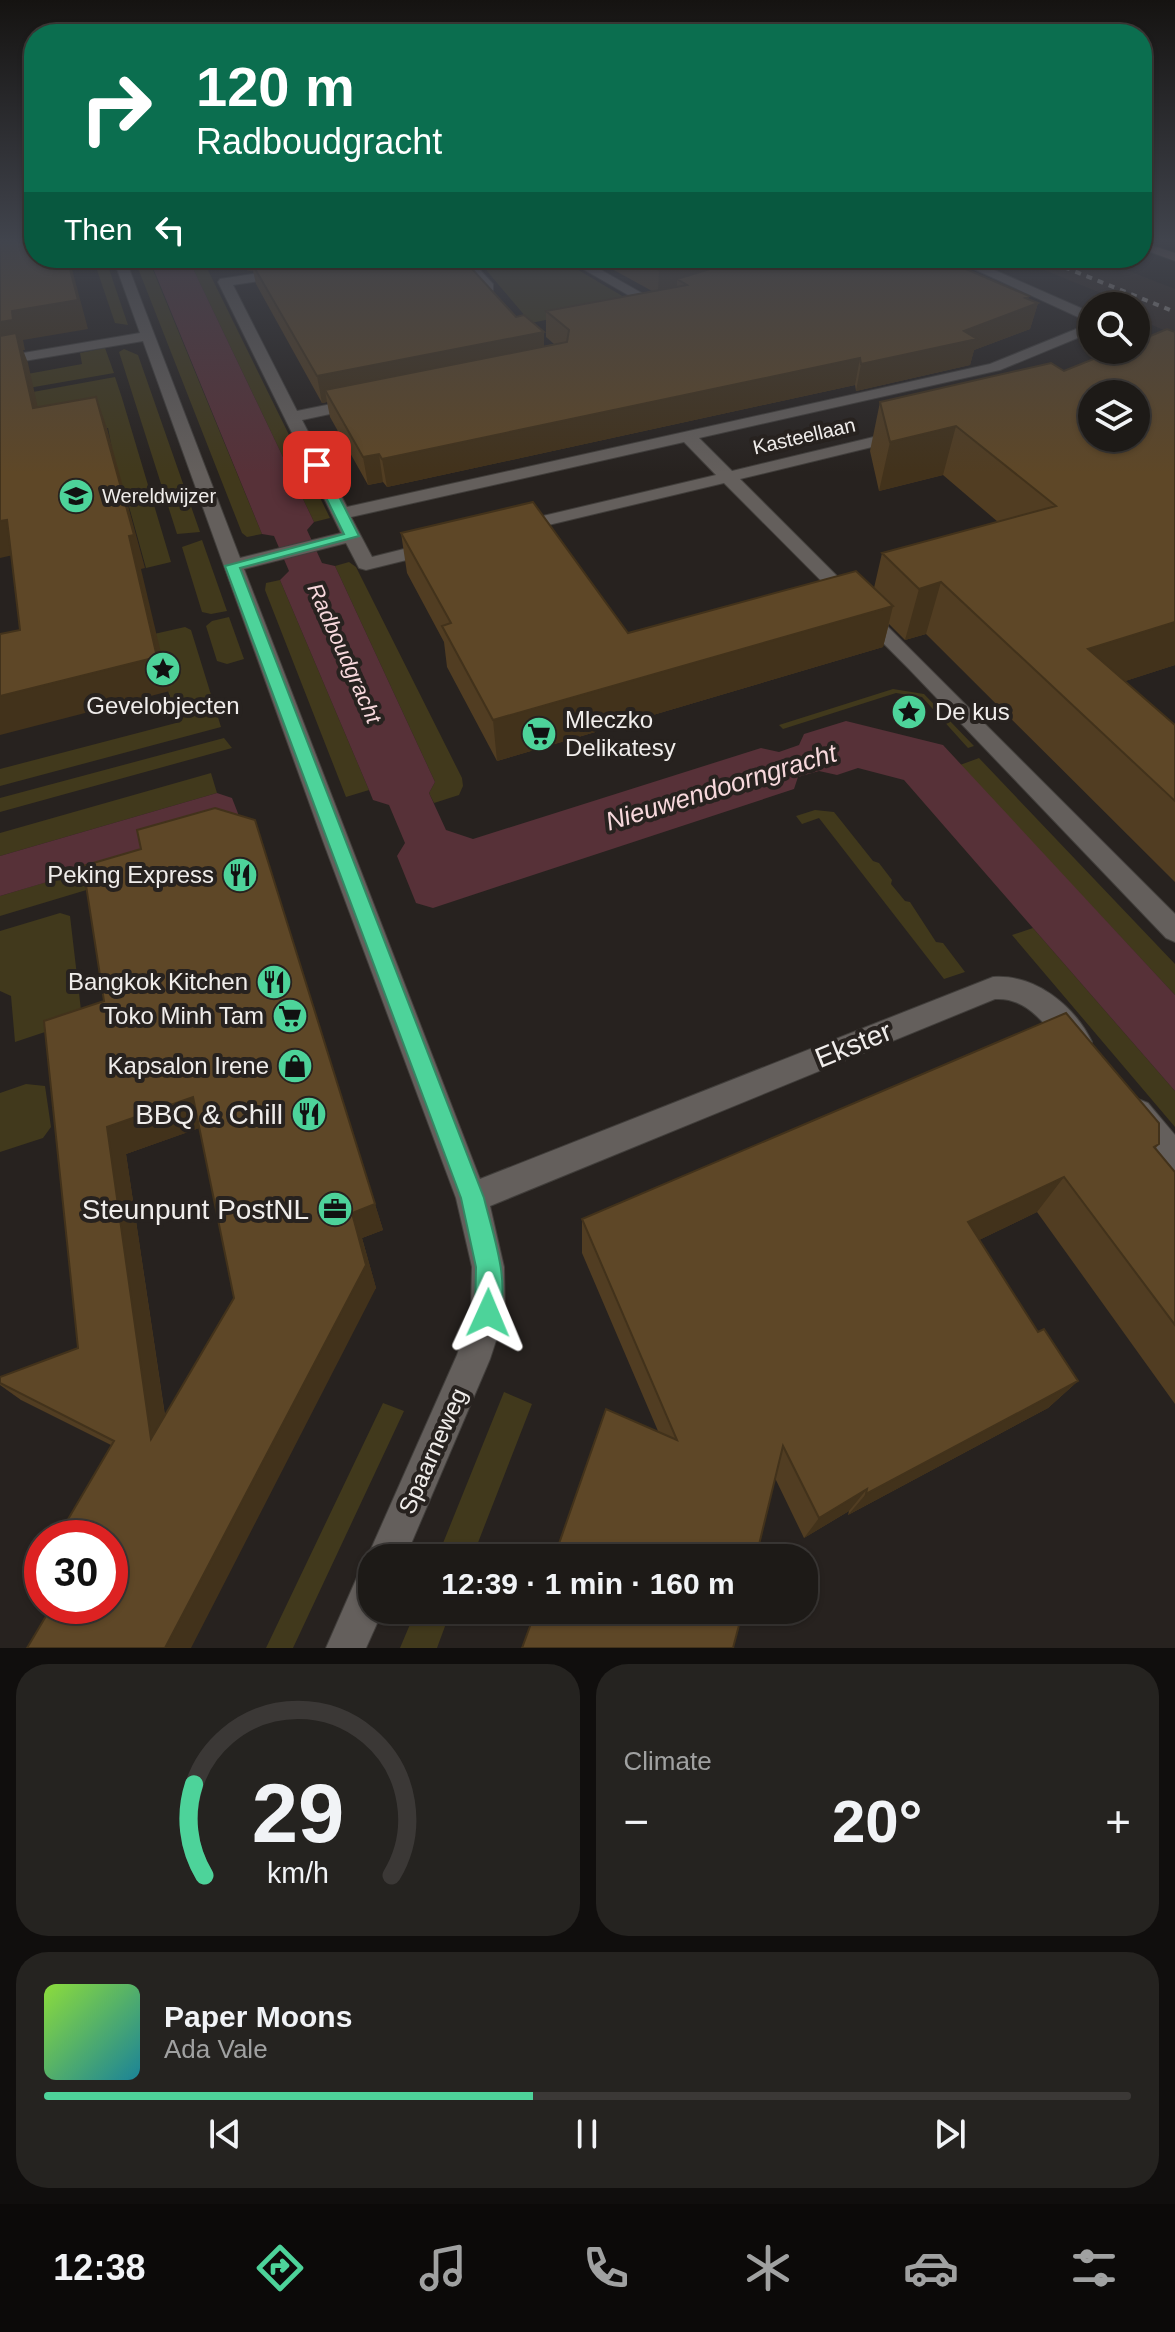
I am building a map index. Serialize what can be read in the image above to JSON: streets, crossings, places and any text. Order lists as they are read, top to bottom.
{
  "streets": {
    "street": ["Kasteellaan", "Ekster", "Spaarneweg"]
  },
  "crossings": [
    ["Ekster", "Spaarneweg"]
  ],
  "water": ["Radboudgracht", "Nieuwendoorngracht"],
  "places": {
    "school or university": ["Wereldwijzer"],
    "place": ["Gevelobjecten", "De kus"],
    "supermarket": ["Mleczko Delikatesy", "Toko Minh Tam"],
    "restaurant": ["Peking Express", "Bangkok Kitchen", "BBQ & Chill"],
    "shop": ["Kapsalon Irene"],
    "office": ["Steunpunt PostNL"]
  },
  "page": {
    "turn": ["120 m", "Radboudgracht"],
    "then": "Then",
    "limit": "30",
    "trip": "12:39 · 1 min · 160 m",
    "tile": "Climate",
    "heat": ["−", "20°", "+"],
    "song": ["Paper Moons", "Ada Vale"],
    "tabs": "12:38",
    "gauge": ["29", "km/h"]
  }
}
